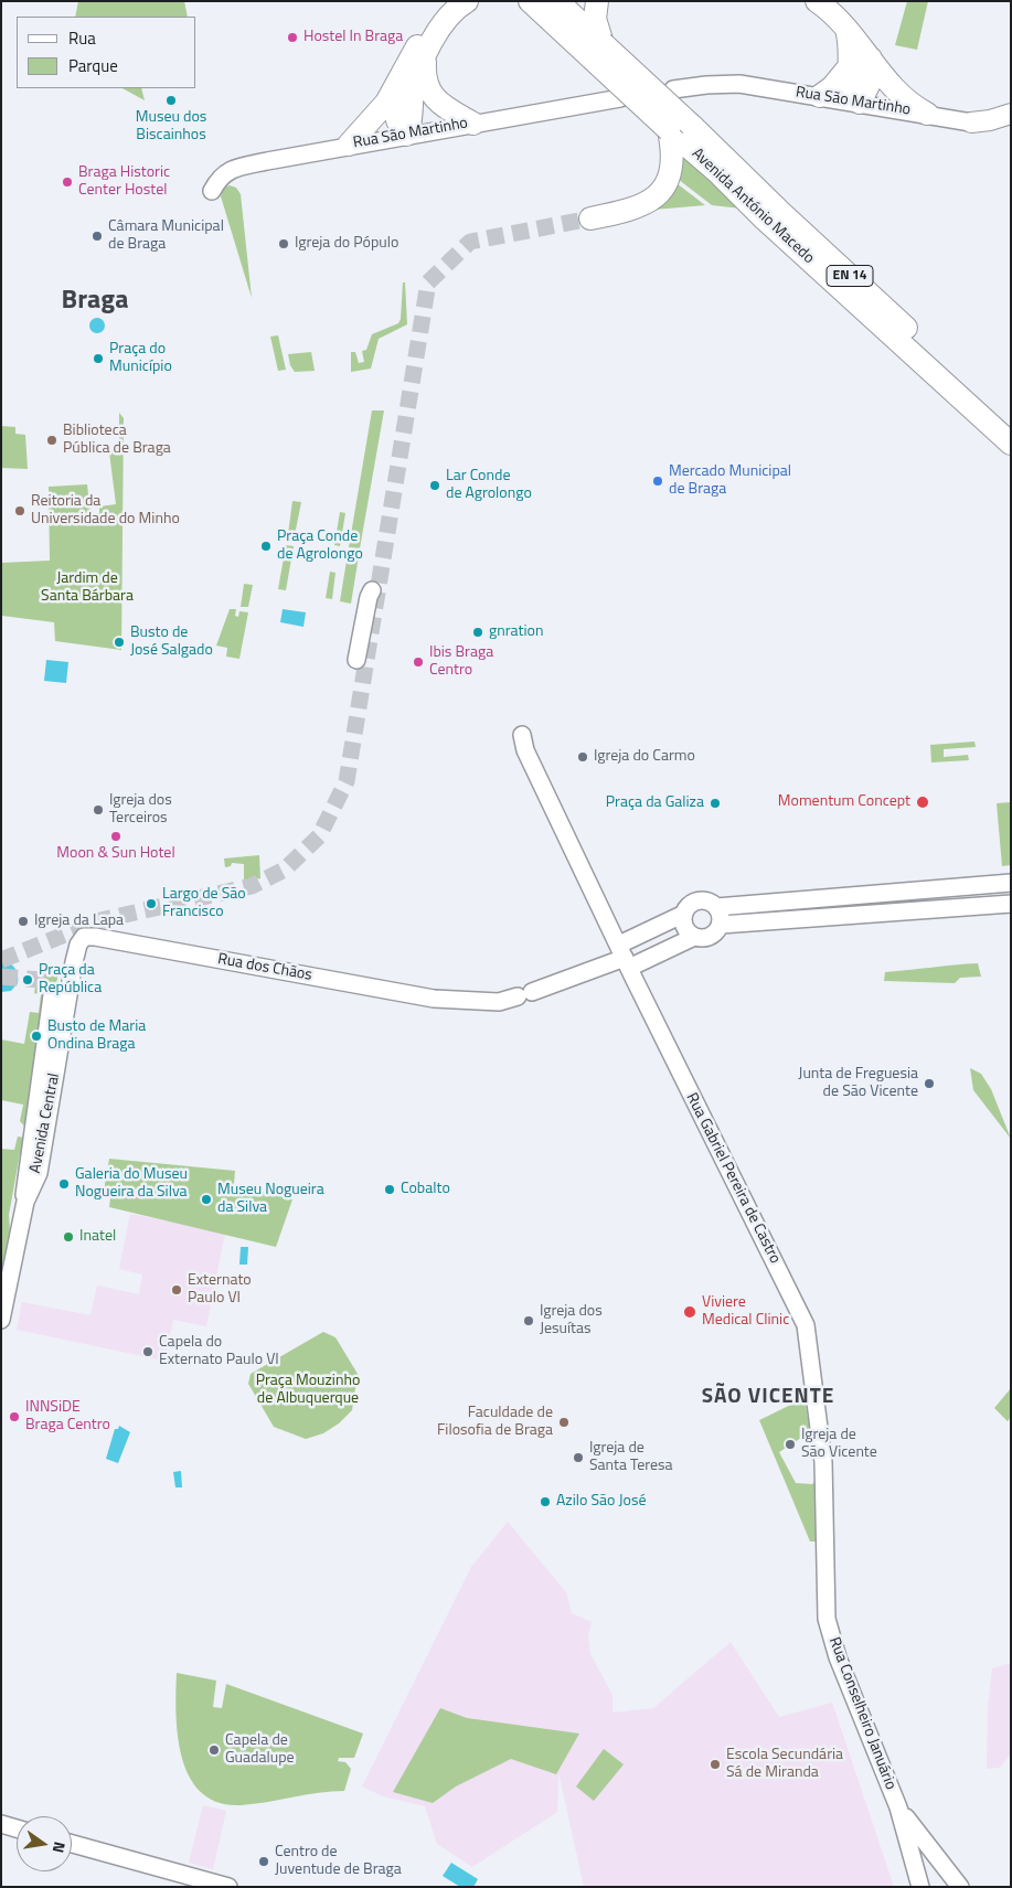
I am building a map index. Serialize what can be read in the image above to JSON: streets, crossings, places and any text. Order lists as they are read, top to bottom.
{
  "streets": {
    "highway": ["Avenida António Macedo", "EN 14"],
    "street": [
      "Rua São Martinho",
      "Rua dos Chãos",
      "Avenida Central",
      "Rua Gabriel Pereira de Castro",
      "Rua Conselheiro Januário"
    ]
  },
  "crossings": [
    ["Avenida António Macedo", "EN 14"],
    ["Rua dos Chãos", "Avenida Central"],
    ["Rua dos Chãos", "Rua Gabriel Pereira de Castro"],
    ["Rua Gabriel Pereira de Castro", "Rua Conselheiro Januário"]
  ],
  "districts": ["Braga", "SÃO VICENTE"],
  "parks": ["Jardim de Santa Bárbara", "Praça Mouzinho de Albuquerque"],
  "places": [
    "Hostel In Braga",
    "Museu dos Biscainhos",
    "Braga Historic Center Hostel",
    "Câmara Municipal de Braga",
    "Igreja do Pópulo",
    "Praça do Município",
    "Biblioteca Pública de Braga",
    "Mercado Municipal de Braga",
    "Lar Conde de Agrolongo",
    "Reitoria da Universidade do Minho",
    "Praça Conde de Agrolongo",
    "gnration",
    "Busto de José Salgado",
    "Ibis Braga Centro",
    "Igreja do Carmo",
    "Momentum Concept",
    "Praça da Galiza",
    "Igreja dos Terceiros",
    "Moon & Sun Hotel",
    "Largo de São Francisco",
    "Igreja da Lapa",
    "Praça da República",
    "Busto de Maria Ondina Braga",
    "Junta de Freguesia de São Vicente",
    "Galeria do Museu Nogueira da Silva",
    "Cobalto",
    "Museu Nogueira da Silva",
    "Inatel",
    "Externato Paulo VI",
    "Viviere Medical Clinic",
    "Igreja dos Jesuítas",
    "Capela do Externato Paulo VI",
    "INNSiDE Braga Centro",
    "Faculdade de Filosofia de Braga",
    "Igreja de São Vicente",
    "Igreja de Santa Teresa",
    "Azilo São José",
    "Capela de Guadalupe",
    "Escola Secundária Sá de Miranda",
    "Centro de Juventude de Braga"
  ],
  "legend": ["Rua", "Parque"],
  "north": "right"
}
